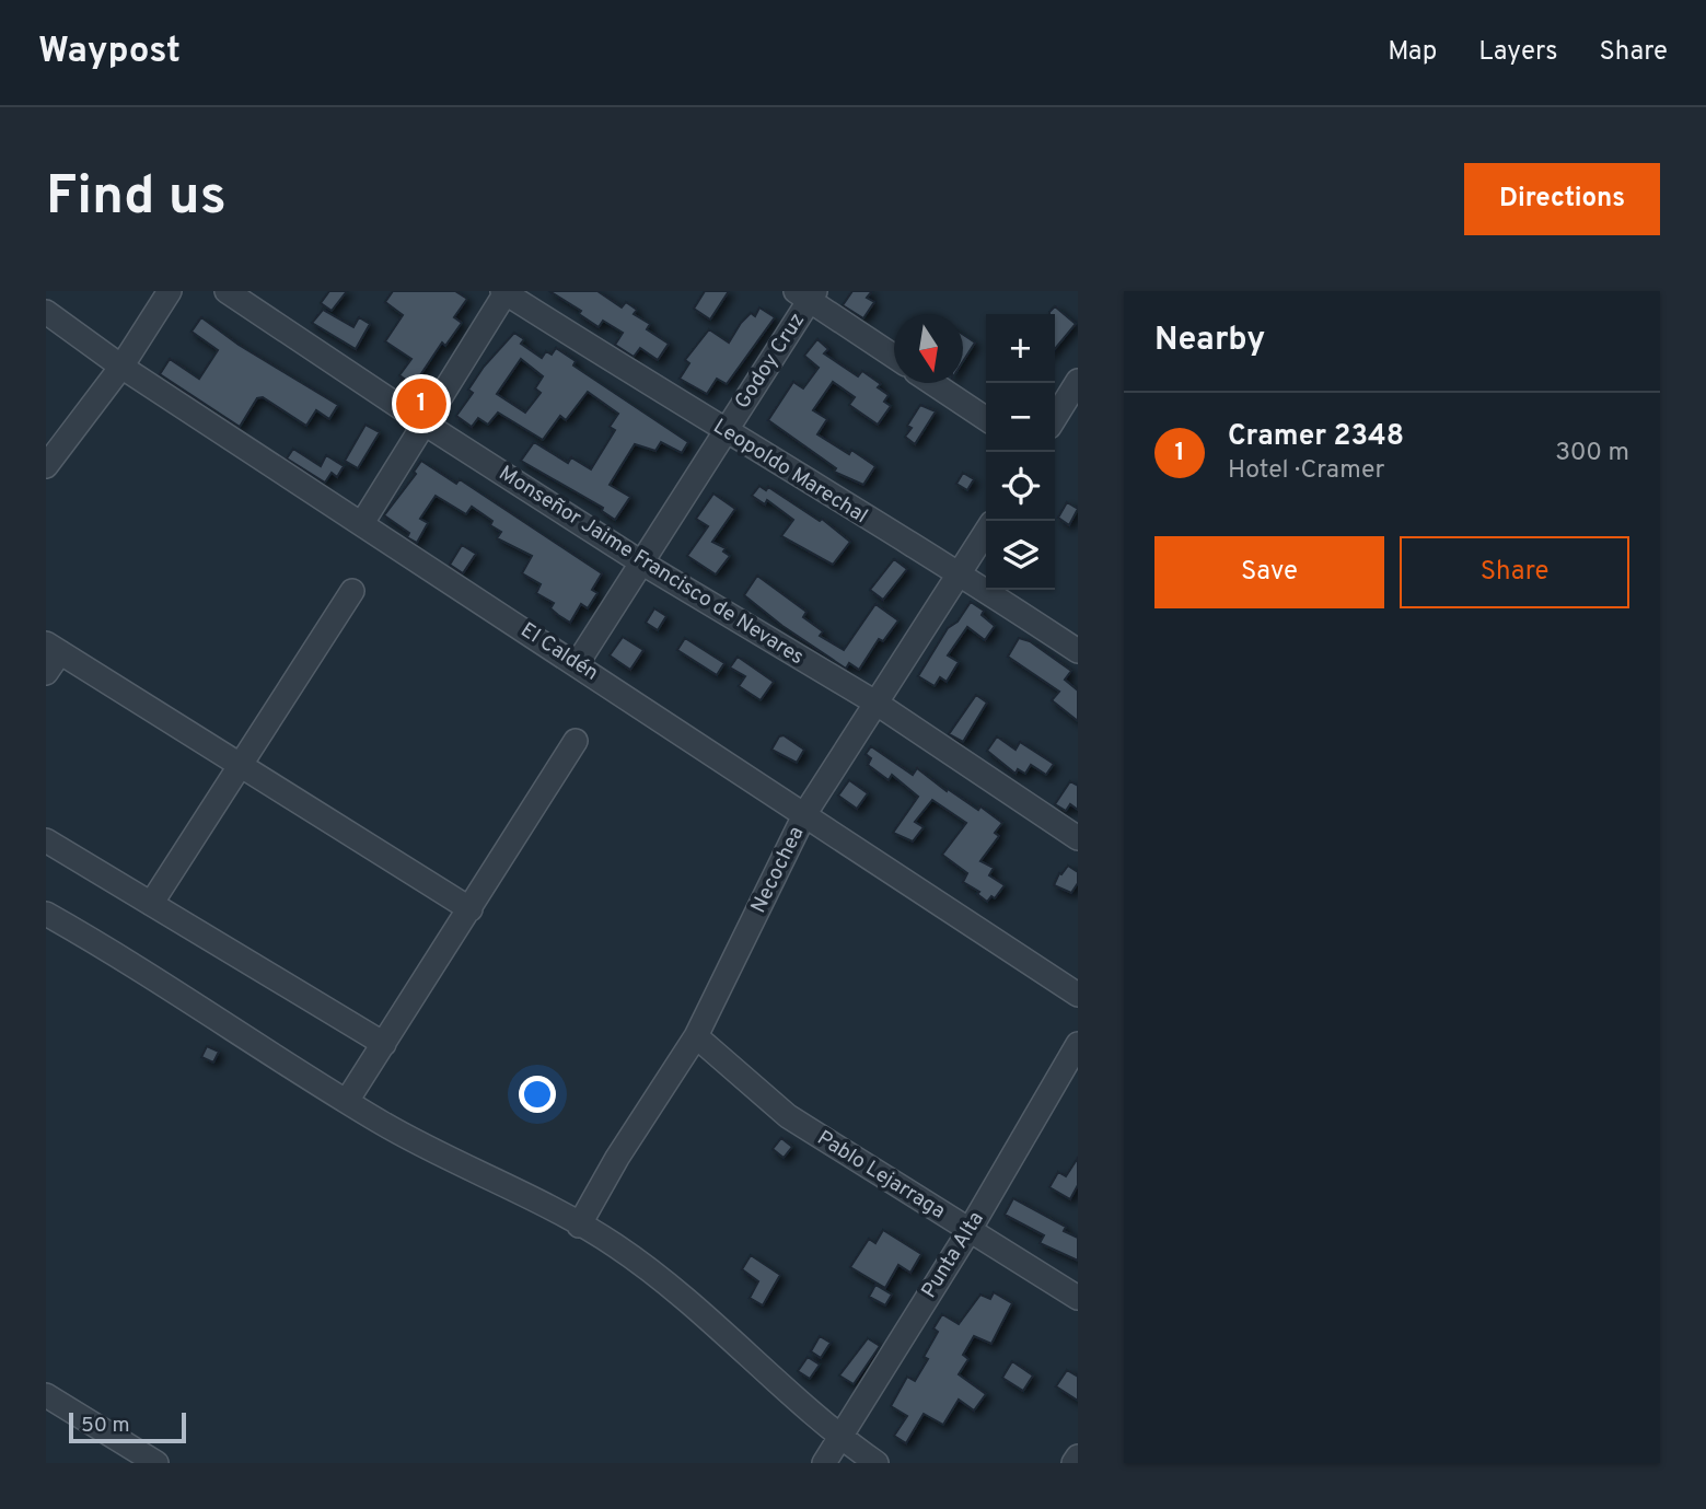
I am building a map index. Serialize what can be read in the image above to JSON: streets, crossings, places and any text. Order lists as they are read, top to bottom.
{
  "streets": {
    "street": [
      "Godoy Cruz",
      "Leopoldo Marechal",
      "Monseñor Jaime Francisco de Nevares",
      "El Caldén",
      "Necochea",
      "Pablo Lejarraga",
      "Punta Alta"
    ]
  },
  "crossings": [
    ["Godoy Cruz", "Leopoldo Marechal"],
    ["Godoy Cruz", "Monseñor Jaime Francisco de Nevares"],
    ["Godoy Cruz", "El Caldén"],
    ["Leopoldo Marechal", "Necochea"],
    ["Monseñor Jaime Francisco de Nevares", "Necochea"],
    ["El Caldén", "Necochea"],
    ["Necochea", "Pablo Lejarraga"],
    ["Pablo Lejarraga", "Punta Alta"]
  ],
  "scale_bar": "50 m",
  "north": "bottom",
  "page": {
    "header": "Waypost",
    "nav": ["Map", "Layers", "Share"],
    "buttons": [
      "Directions",
      ["Save", "Share"]
    ],
    "title": "Find us",
    "heading": "Nearby",
    "map_buttons": ["+", "−"],
    "pins": "1",
    "list": [
      {
        "mark": "1",
        "name": "Cramer 2348",
        "note": "Hotel · Cramer",
        "value": "300 m"
      }
    ],
    "scale": "50 m"
  }
}
